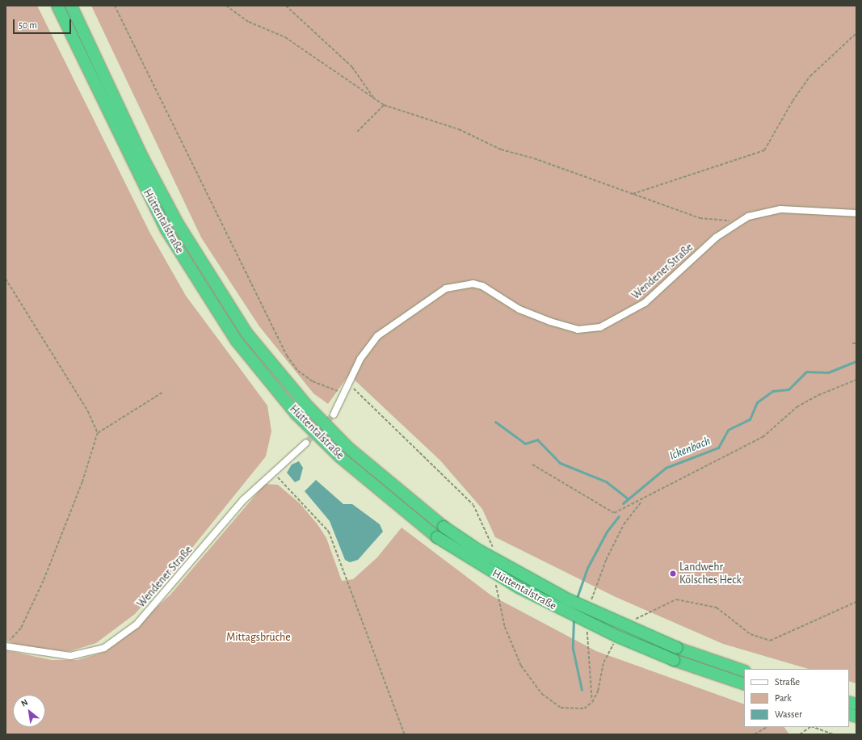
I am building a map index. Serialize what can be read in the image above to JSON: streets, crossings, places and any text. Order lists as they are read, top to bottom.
{
  "streets": {
    "highway": ["Hüttentalstraße"],
    "street": ["Wendener Straße"]
  },
  "water": ["Ickenbach"],
  "parks": ["Mittagsbrüche"],
  "places": ["Landwehr Kölsches Heck"],
  "legend": ["Straße", "Park", "Wasser"],
  "scale_bar": "50 m",
  "north": "top left"
}
